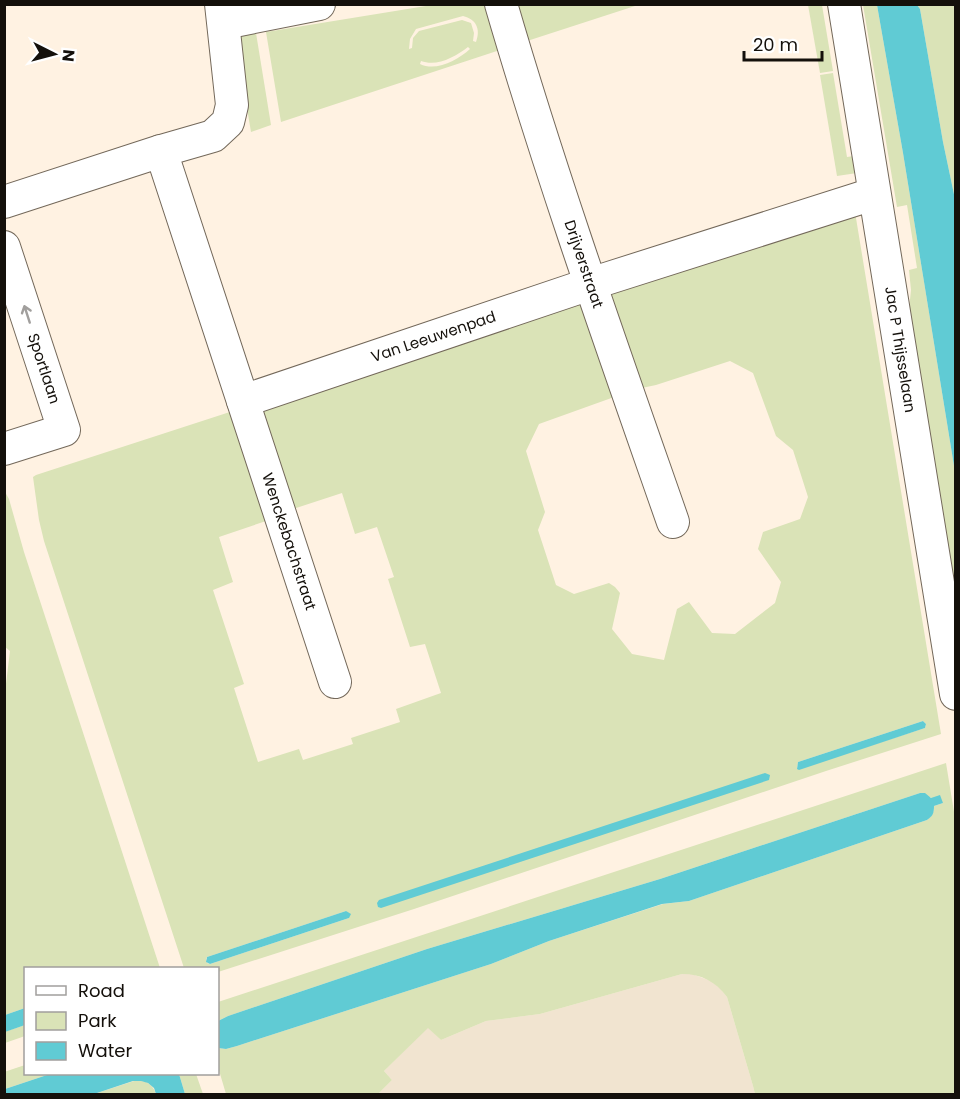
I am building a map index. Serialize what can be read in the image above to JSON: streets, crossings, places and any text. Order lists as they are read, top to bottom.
{
  "streets": {
    "street": [
      "Drijverstraat",
      "Van Leeuwenpad",
      "Jac P Thijsselaan",
      "Sportlaan",
      "Wenckebachstraat"
    ]
  },
  "crossings": [
    ["Drijverstraat", "Van Leeuwenpad"],
    ["Van Leeuwenpad", "Jac P Thijsselaan"],
    ["Van Leeuwenpad", "Wenckebachstraat"]
  ],
  "legend": ["Road", "Park", "Water"],
  "scale_bar": "20 m",
  "north": "right"
}
